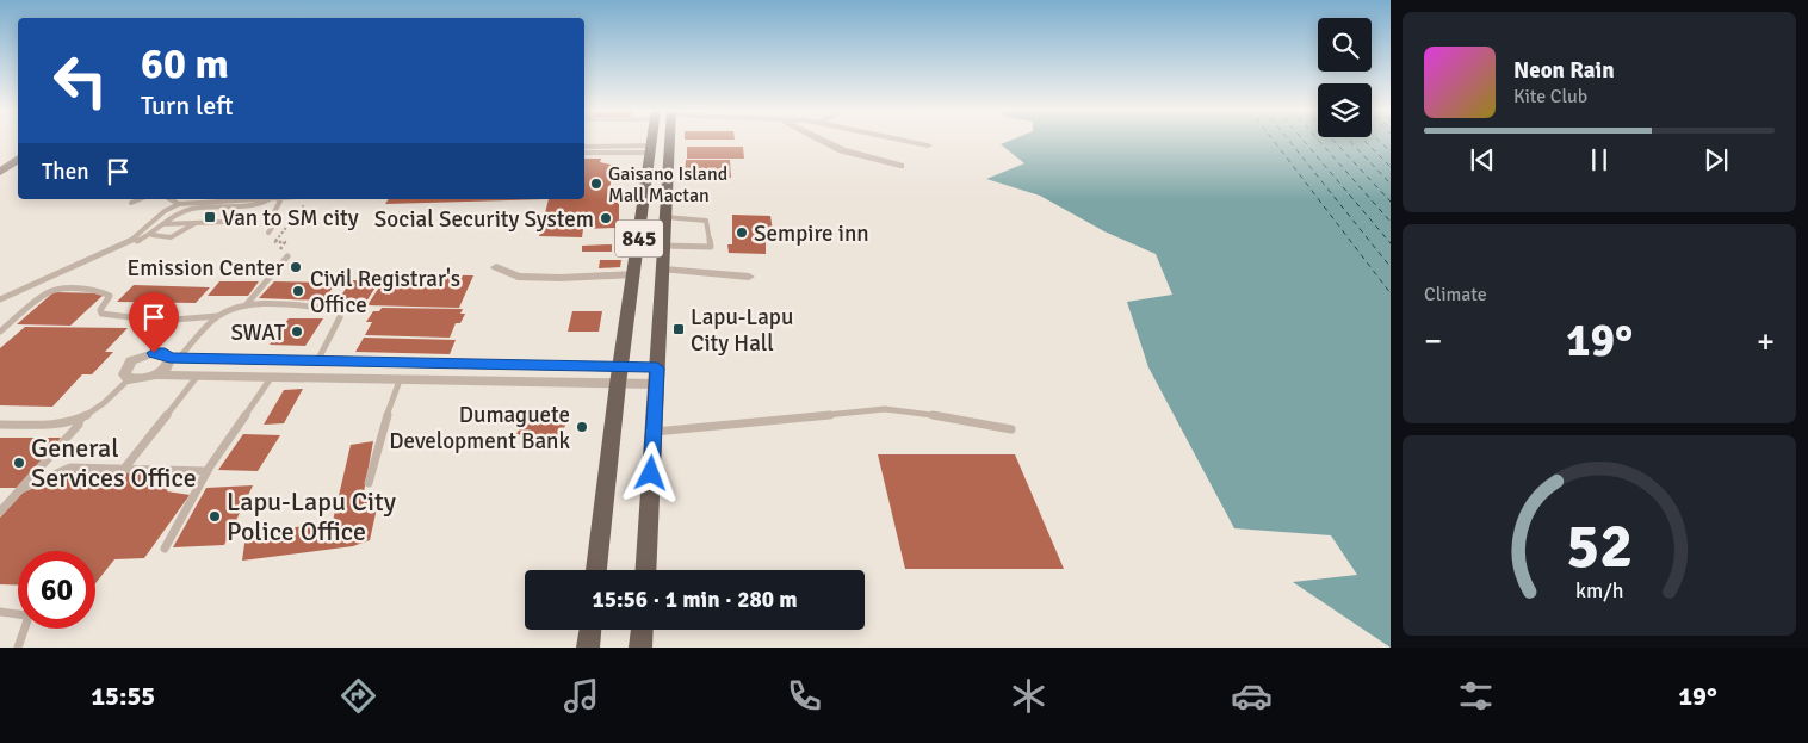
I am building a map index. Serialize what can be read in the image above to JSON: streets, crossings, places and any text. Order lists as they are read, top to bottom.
{
  "streets": {
    "main road": ["845"]
  },
  "places": {
    "other": [
      "Gaisano Island Mall Mactan",
      "Social Security System",
      "Sempire inn",
      "Emission Center",
      "Civil Registrar's Office",
      "SWAT",
      "Dumaguete Development Bank",
      "General Services Office",
      "Lapu-Lapu City Police Office"
    ],
    "transit": ["Van to SM city", "Lapu-Lapu City Hall"]
  },
  "page": {
    "turn": ["60 m", "Turn left"],
    "song": ["Neon Rain", "Kite Club"],
    "then": "Then",
    "tile": "Climate",
    "heat": ["−", "19°", "+"],
    "limit": "60",
    "trip": "15:56 · 1 min · 280 m",
    "tabs": ["15:55", "19°"],
    "gauge": ["52", "km/h"]
  }
}
